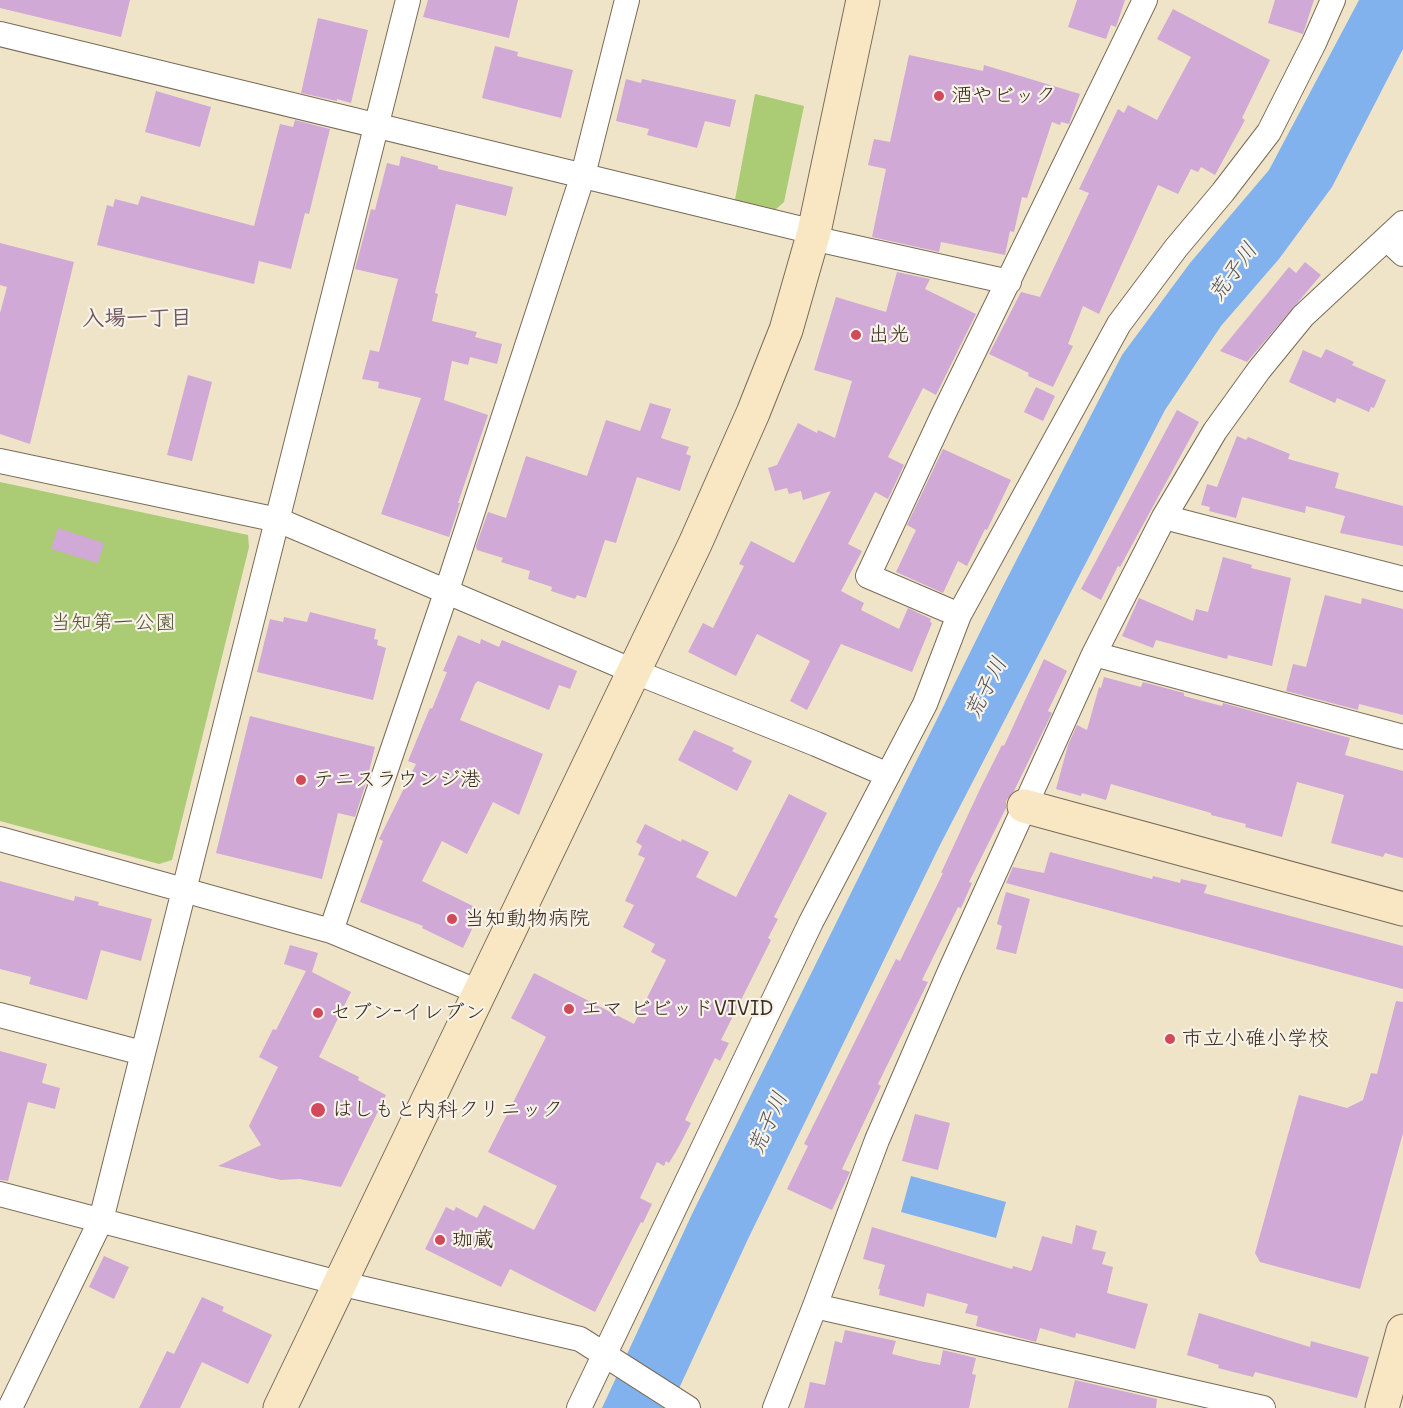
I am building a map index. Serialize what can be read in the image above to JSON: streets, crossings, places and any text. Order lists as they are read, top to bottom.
{
  "districts": ["入場一丁目"],
  "water": ["荒子川"],
  "parks": ["当知第一公園"],
  "places": [
    "酒やビック",
    "出光",
    "テニスラウンジ港",
    "当知動物病院",
    "エマ ビビッドVIVID",
    "セブン-イレブン",
    "市立小碓小学校",
    "はしもと内科クリニック",
    "珈蔵"
  ]
}
